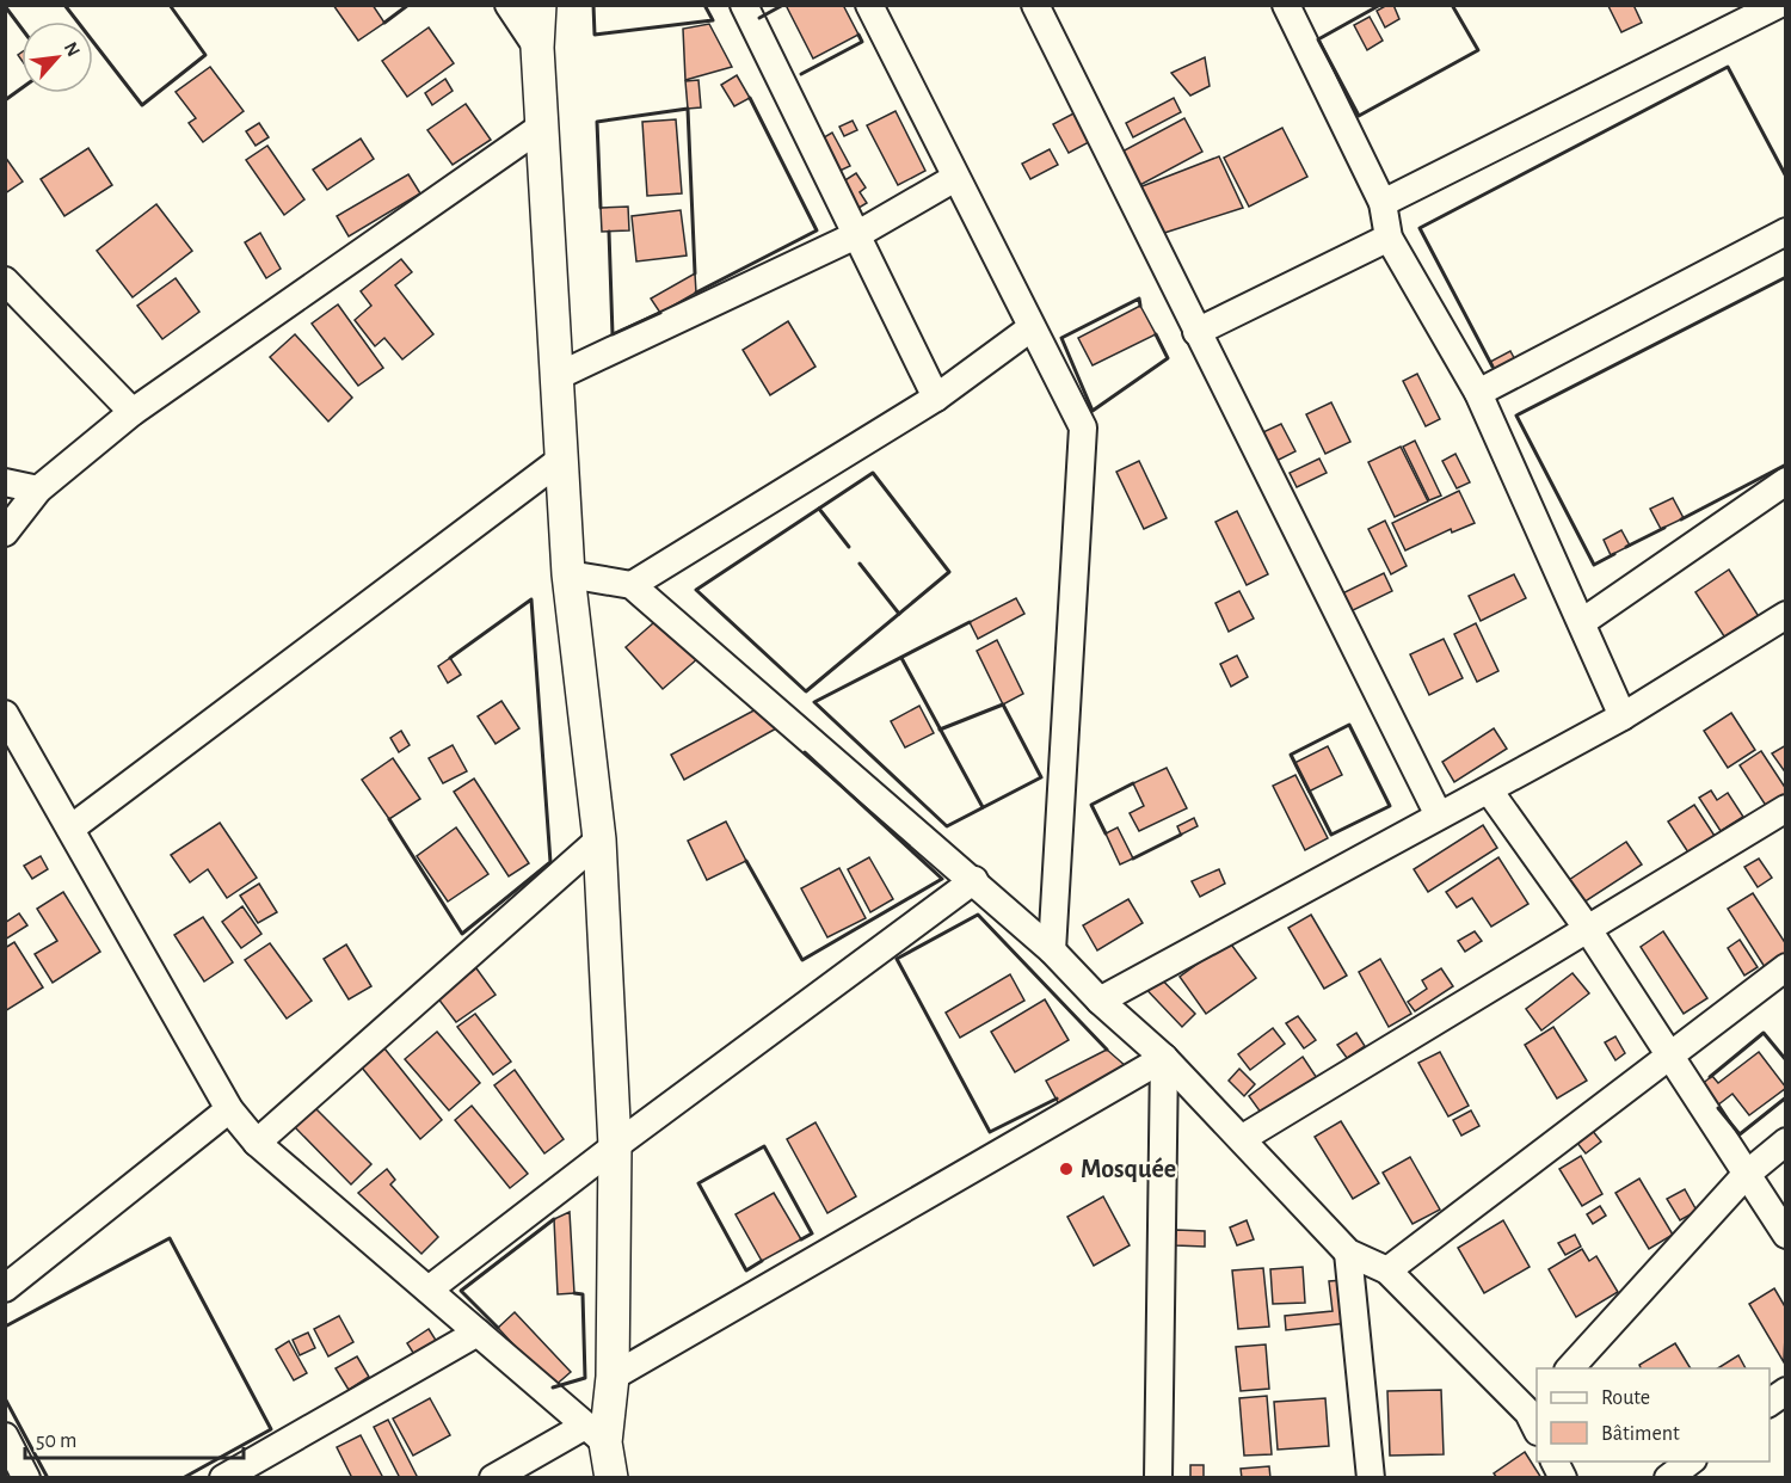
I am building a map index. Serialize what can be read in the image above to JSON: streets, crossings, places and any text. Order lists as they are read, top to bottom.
{
  "places": ["Mosquée"],
  "legend": ["Route", "Bâtiment"],
  "scale_bar": "50 m",
  "north": "top right"
}
